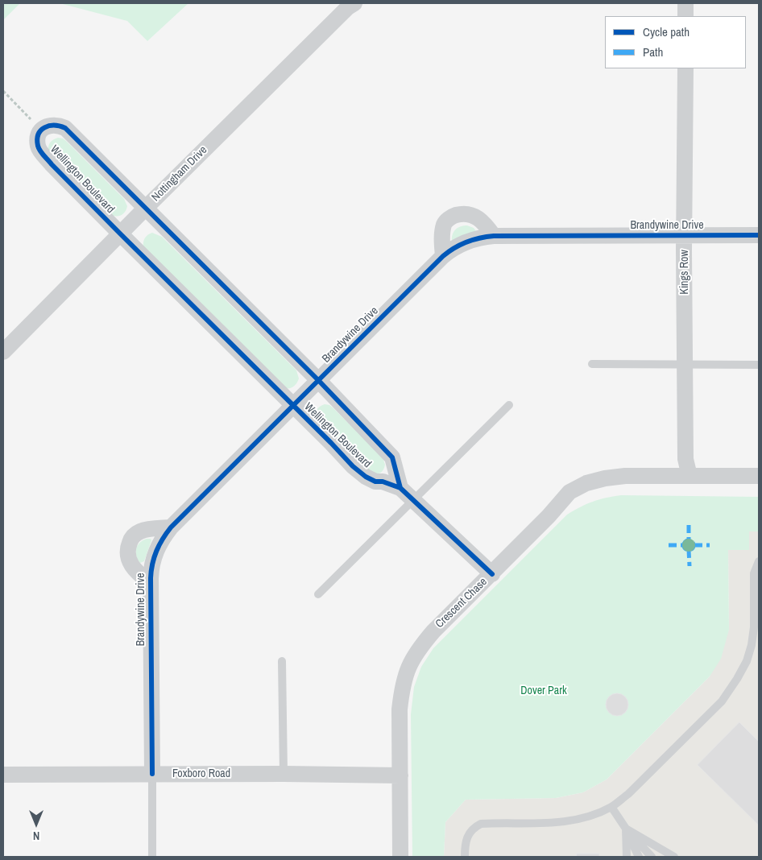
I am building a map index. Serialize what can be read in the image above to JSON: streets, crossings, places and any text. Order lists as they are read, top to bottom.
{
  "streets": {
    "street": [
      "Nottingham Drive",
      "Wellington Boulevard",
      "Brandywine Drive",
      "Kings Row",
      "Crescent Chase",
      "Foxboro Road"
    ]
  },
  "crossings": [
    ["Nottingham Drive", "Wellington Boulevard"],
    ["Wellington Boulevard", "Brandywine Drive"],
    ["Wellington Boulevard", "Crescent Chase"],
    ["Brandywine Drive", "Kings Row"],
    ["Brandywine Drive", "Foxboro Road"],
    ["Kings Row", "Crescent Chase"],
    ["Crescent Chase", "Foxboro Road"]
  ],
  "parks": ["Dover Park"],
  "legend": ["Cycle path", "Path"],
  "north": "bottom"
}
